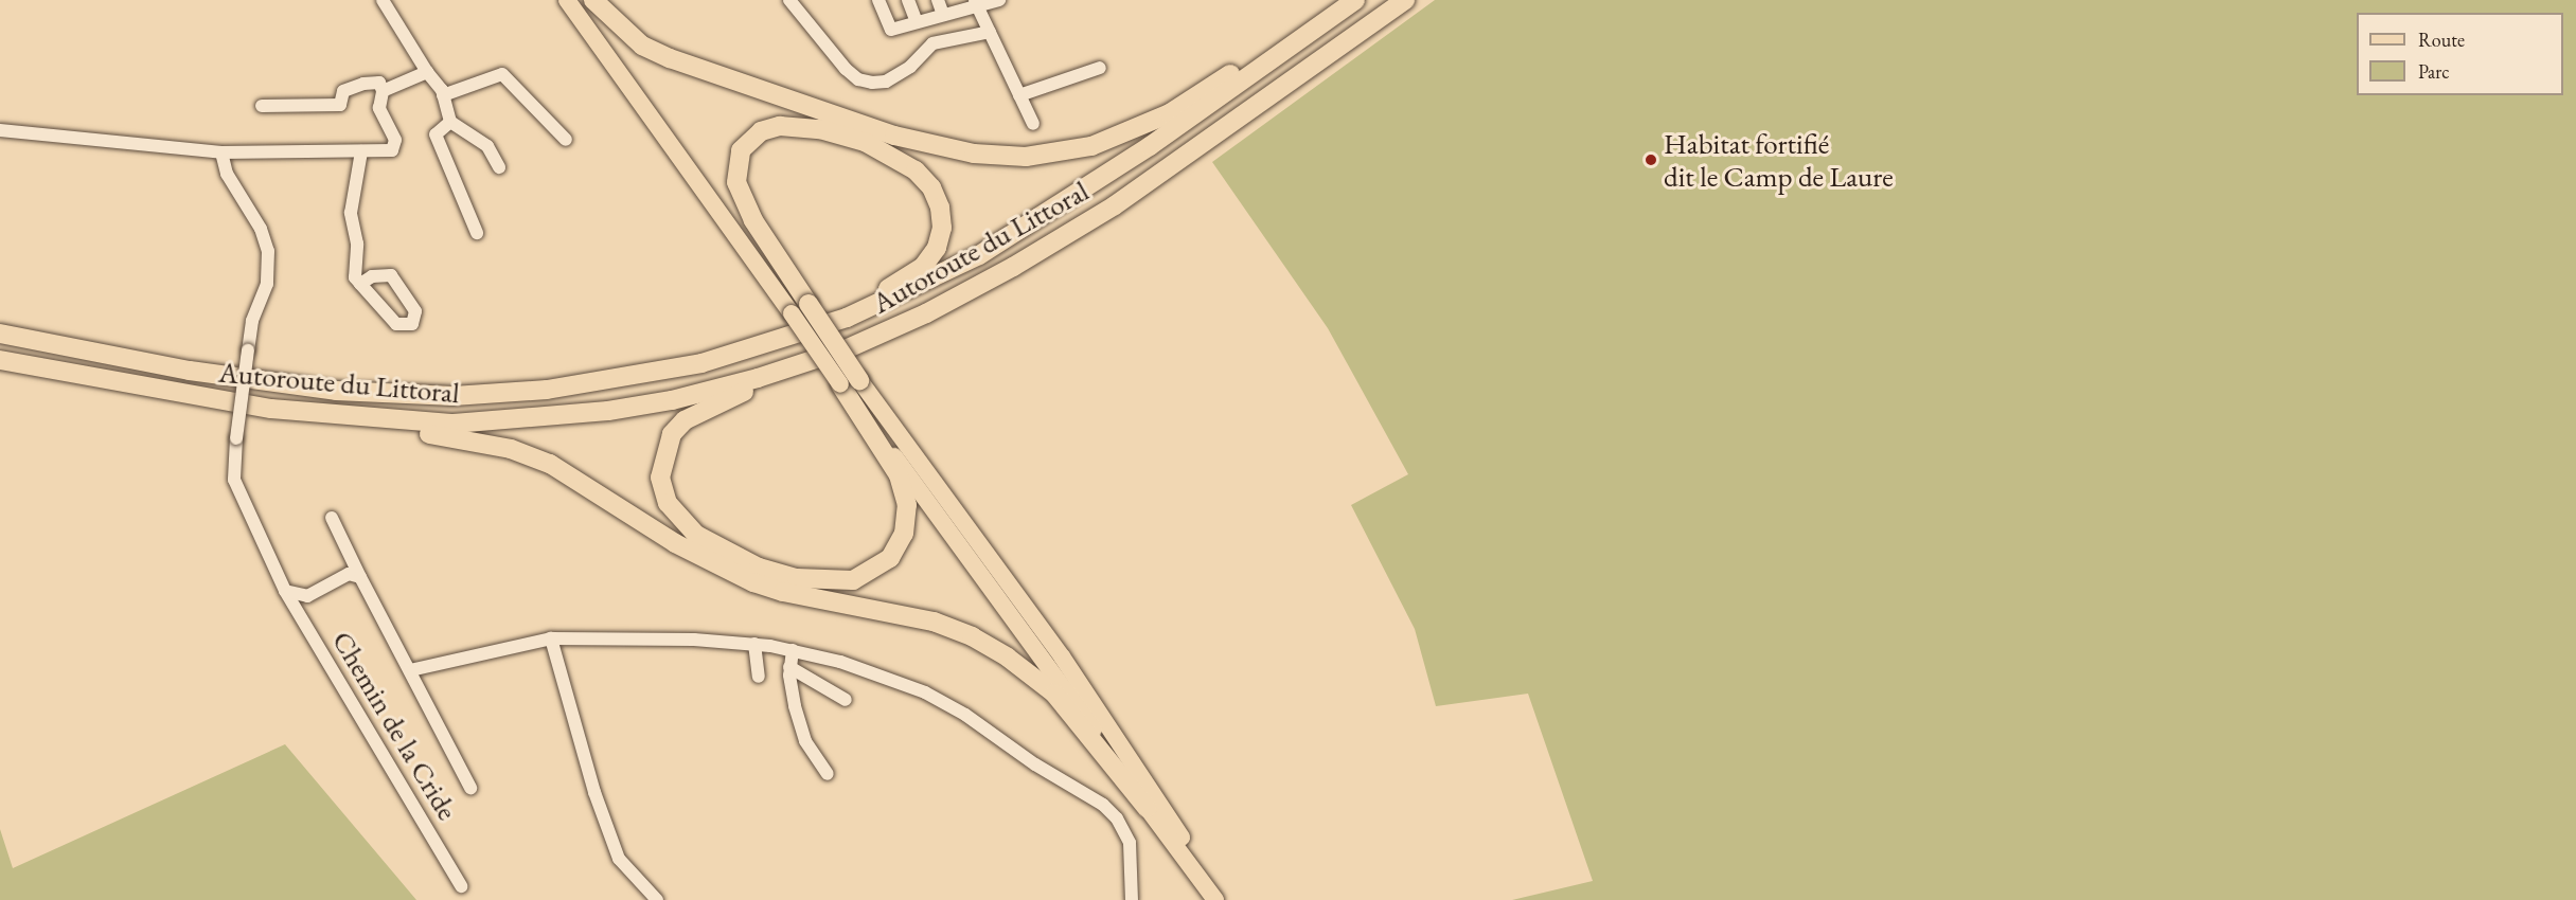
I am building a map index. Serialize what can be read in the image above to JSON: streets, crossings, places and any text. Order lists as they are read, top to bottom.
{
  "streets": {
    "highway": ["Autoroute du Littoral"],
    "street": ["Chemin de la Cride"]
  },
  "places": ["Habitat fortifié dit le Camp de Laure"],
  "legend": ["Route", "Parc"]
}
